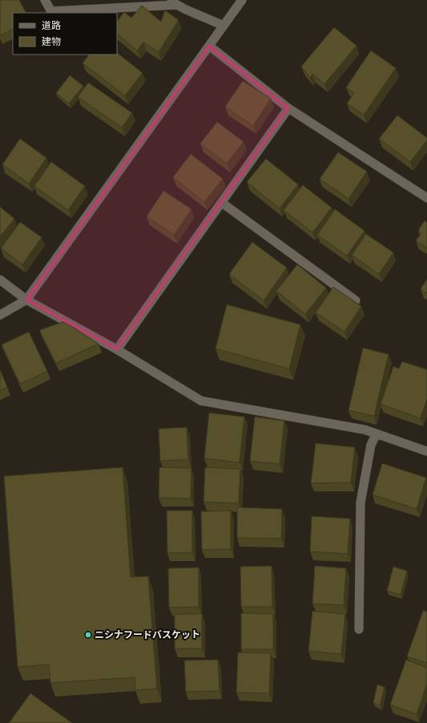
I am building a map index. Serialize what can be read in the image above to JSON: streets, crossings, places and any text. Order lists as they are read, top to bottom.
{
  "places": ["ニシナフードバスケット"],
  "legend": ["道路", "建物"]
}
